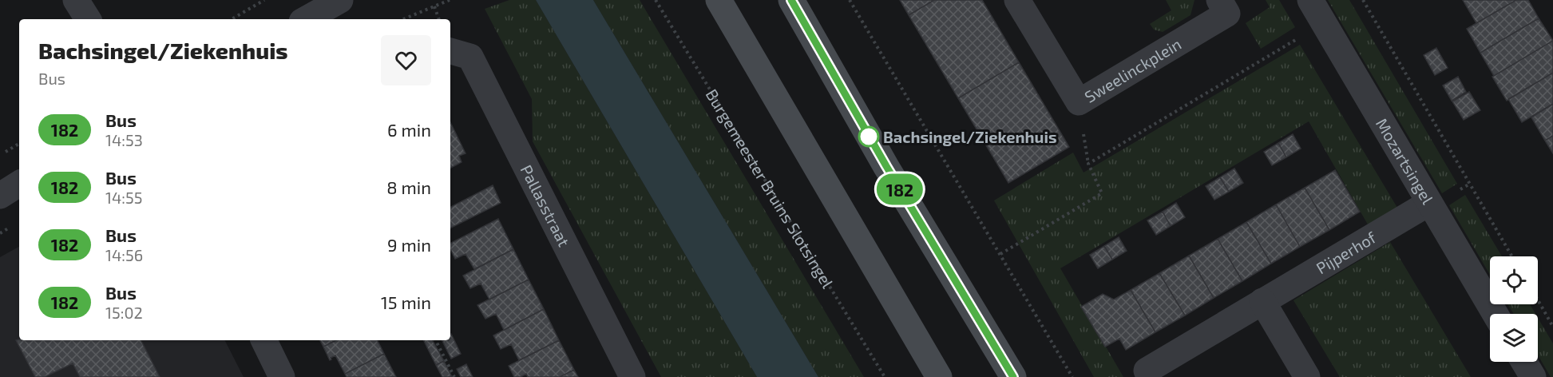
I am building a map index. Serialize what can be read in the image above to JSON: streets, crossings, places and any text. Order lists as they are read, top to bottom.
{
  "streets": {
    "street": [
      "Sweelinckplein",
      "Mozartsingel",
      "Pallasstraat",
      "Pijperhof"
    ],
    "path": ["Burgemeester Bruins Slotsingel"]
  },
  "crossings": [
    ["Mozartsingel", "Pijperhof"]
  ],
  "places": ["Bachsingel/Ziekenhuis"],
  "lines": ["bus line 182"],
  "page": {
    "on_map": "182",
    "heading": ["Bachsingel/Ziekenhuis", "Bus"],
    "list": [
      {
        "mark": "182",
        "name": "Bus",
        "note": "14:53",
        "value": "6 min"
      },
      {
        "mark": "182",
        "name": "Bus",
        "note": "14:55",
        "value": "8 min"
      },
      {
        "mark": "182",
        "name": "Bus",
        "note": "14:56",
        "value": "9 min"
      },
      {
        "mark": "182",
        "name": "Bus",
        "note": "15:02",
        "value": "15 min"
      }
    ]
  }
}
